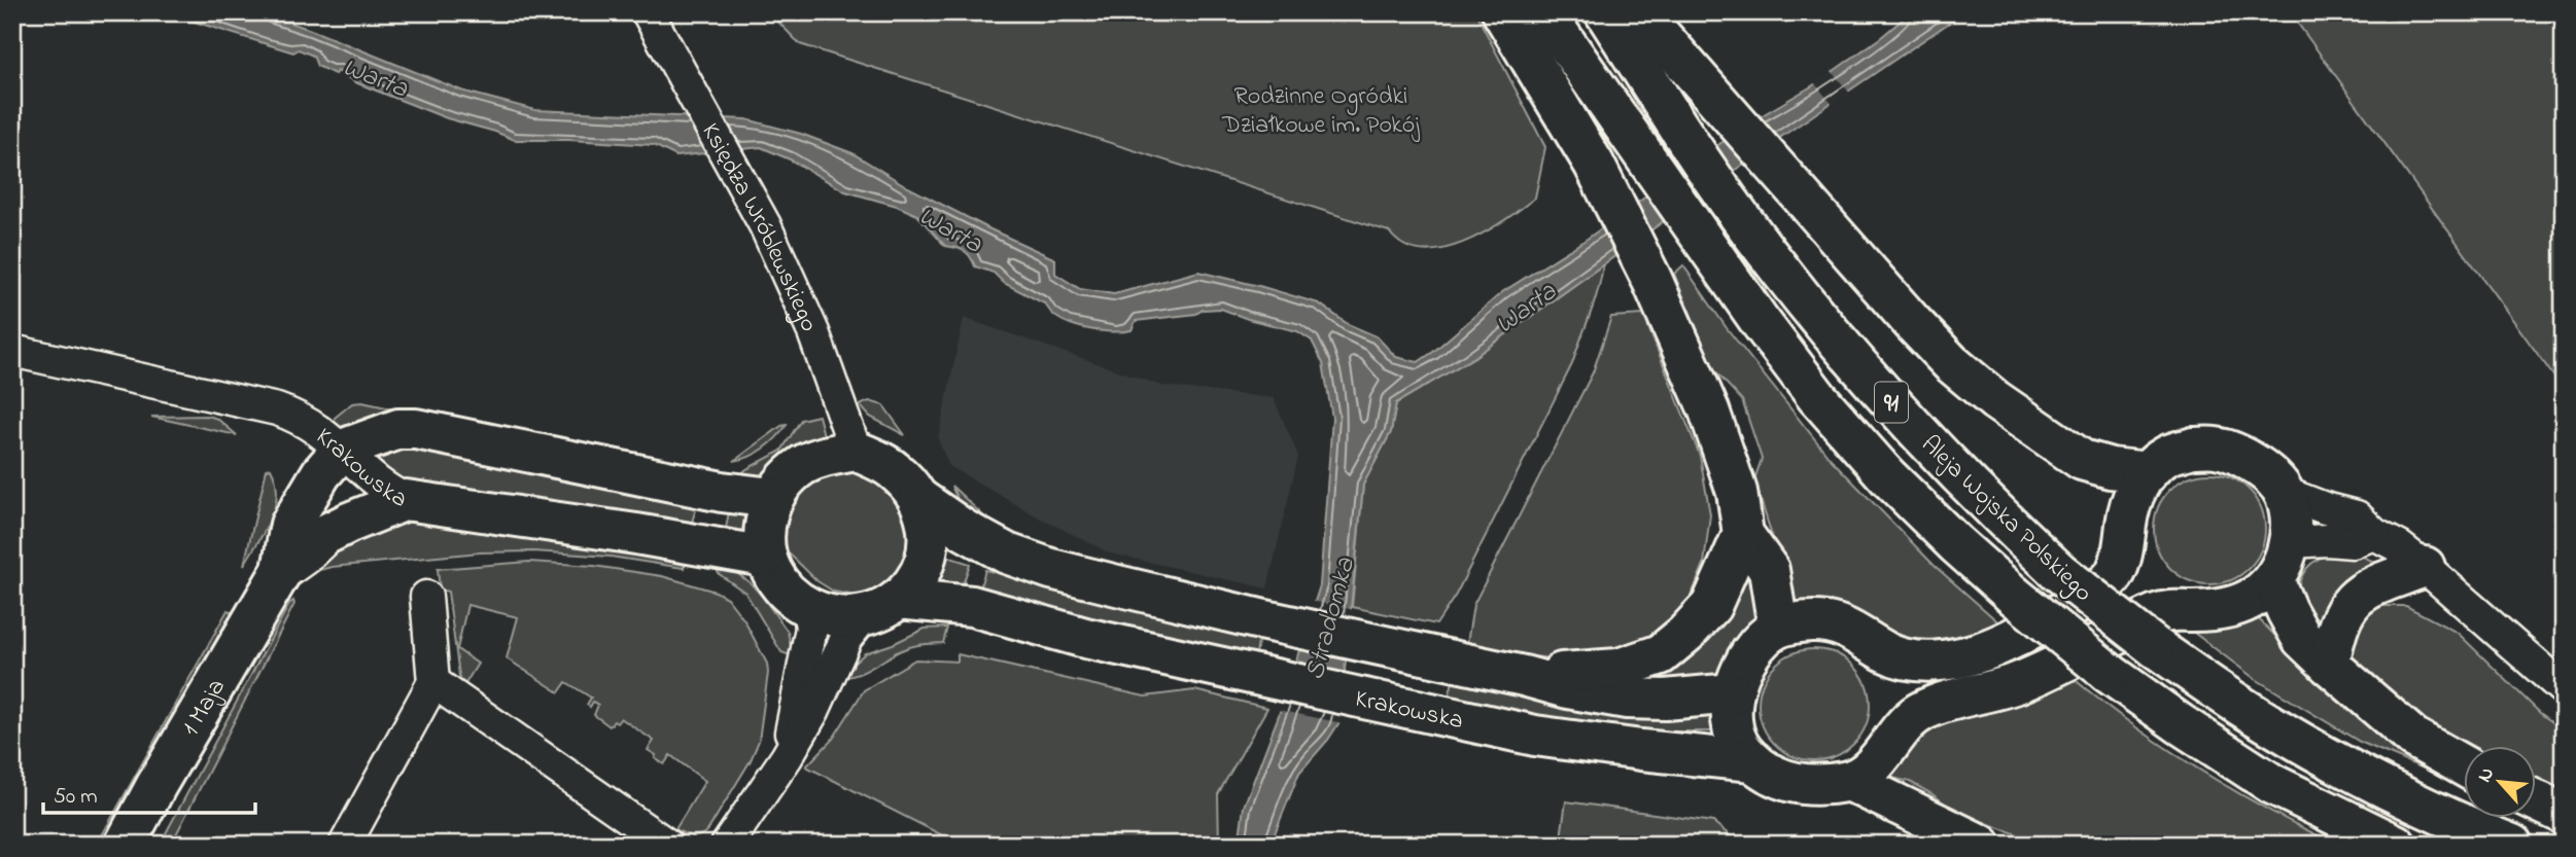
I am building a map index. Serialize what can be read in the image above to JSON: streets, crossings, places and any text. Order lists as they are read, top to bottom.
{
  "streets": {
    "main road": [
      "91",
      "Krakowska",
      "Aleja Wojska Polskiego",
      "1 Maja"
    ],
    "street": ["Księdza Wróblewskiego"]
  },
  "crossings": [
    ["Księdza Wróblewskiego", "Krakowska"],
    ["Księdza Wróblewskiego", "1 Maja"],
    ["Krakowska", "1 Maja"]
  ],
  "water": ["Warta", "Stradomka"],
  "parks": ["Rodzinne Ogródki Działkowe im. Pokój"],
  "scale_bar": "50 m",
  "north": "top left"
}
